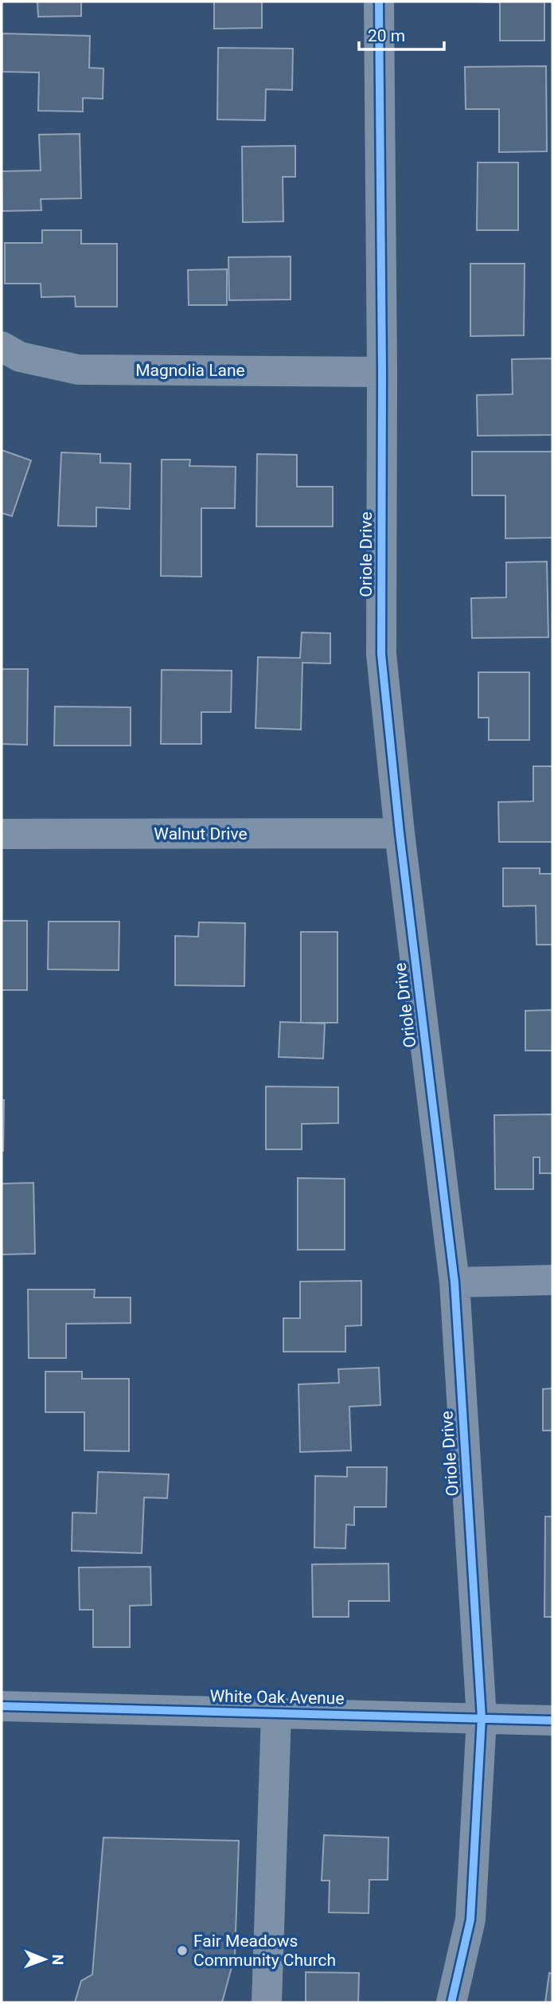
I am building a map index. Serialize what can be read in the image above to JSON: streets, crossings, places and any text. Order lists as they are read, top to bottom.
{
  "streets": {
    "street": [
      "Magnolia Lane",
      "Oriole Drive",
      "Walnut Drive",
      "White Oak Avenue"
    ]
  },
  "crossings": [
    ["Magnolia Lane", "Oriole Drive"],
    ["Oriole Drive", "Walnut Drive"],
    ["Oriole Drive", "White Oak Avenue"]
  ],
  "places": ["Fair Meadows Community Church"],
  "scale_bar": "20 m",
  "north": "right"
}
